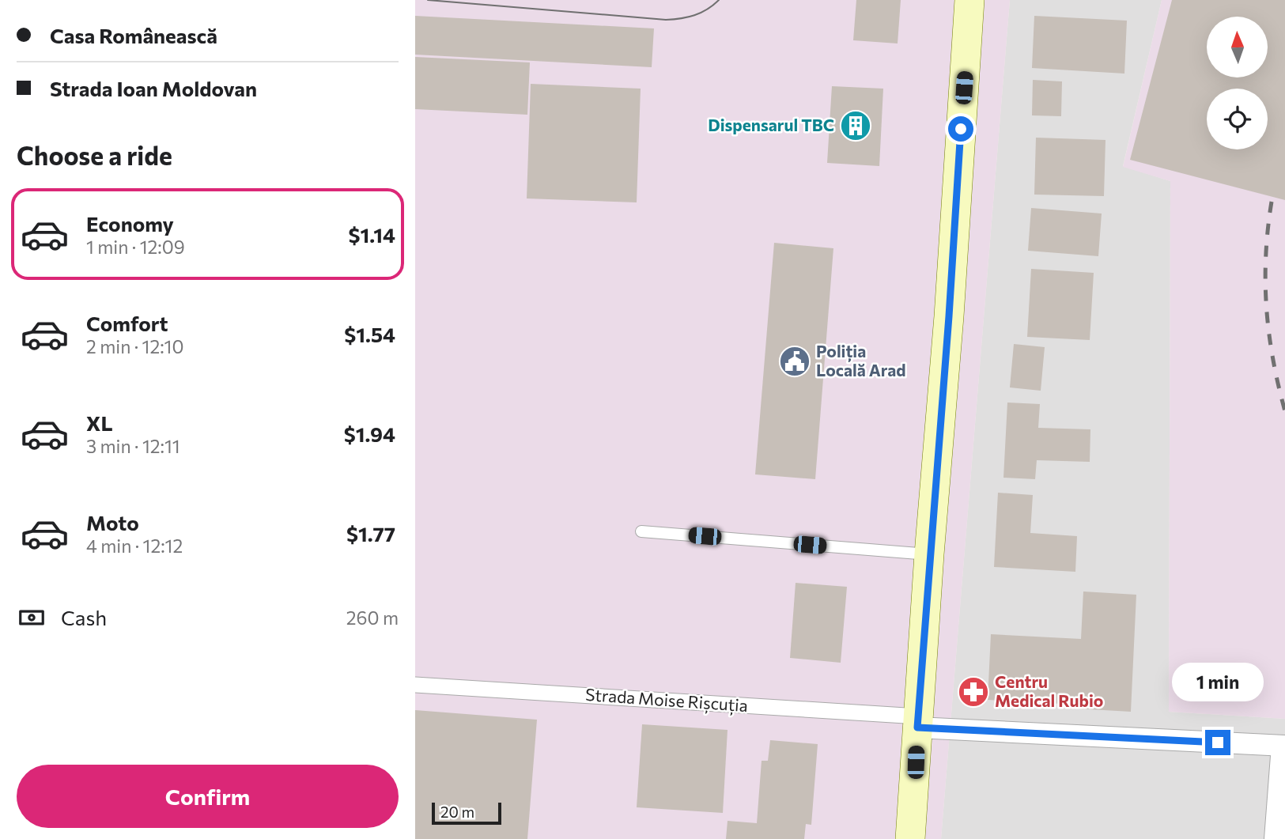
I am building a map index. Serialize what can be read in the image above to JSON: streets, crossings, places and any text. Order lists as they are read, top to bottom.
{
  "streets": {
    "street": ["Strada Moise Rișcuția"]
  },
  "places": {
    "building": ["Dispensarul TBC"],
    "public building": ["Poliția Locală Arad"],
    "pharmacy": ["Centru Medical Rubio"]
  },
  "scale_bar": "20 m",
  "north": "top",
  "page": {
    "banner": ["Casa Românească", "Strada Ioan Moldovan"],
    "heading": "Choose a ride",
    "list": [
      {
        "name": "Economy",
        "note": "1 min · 12:09",
        "value": "$1.14"
      },
      {
        "name": "Comfort",
        "note": "2 min · 12:10",
        "value": "$1.54"
      },
      {
        "name": "XL",
        "note": "3 min · 12:11",
        "value": "$1.94"
      },
      {
        "name": "Moto",
        "note": "4 min · 12:12",
        "value": "$1.77"
      }
    ],
    "pay": ["Cash", "260 m"],
    "bubble": "1 min",
    "buttons": "Confirm",
    "scale": "20 m"
  }
}
